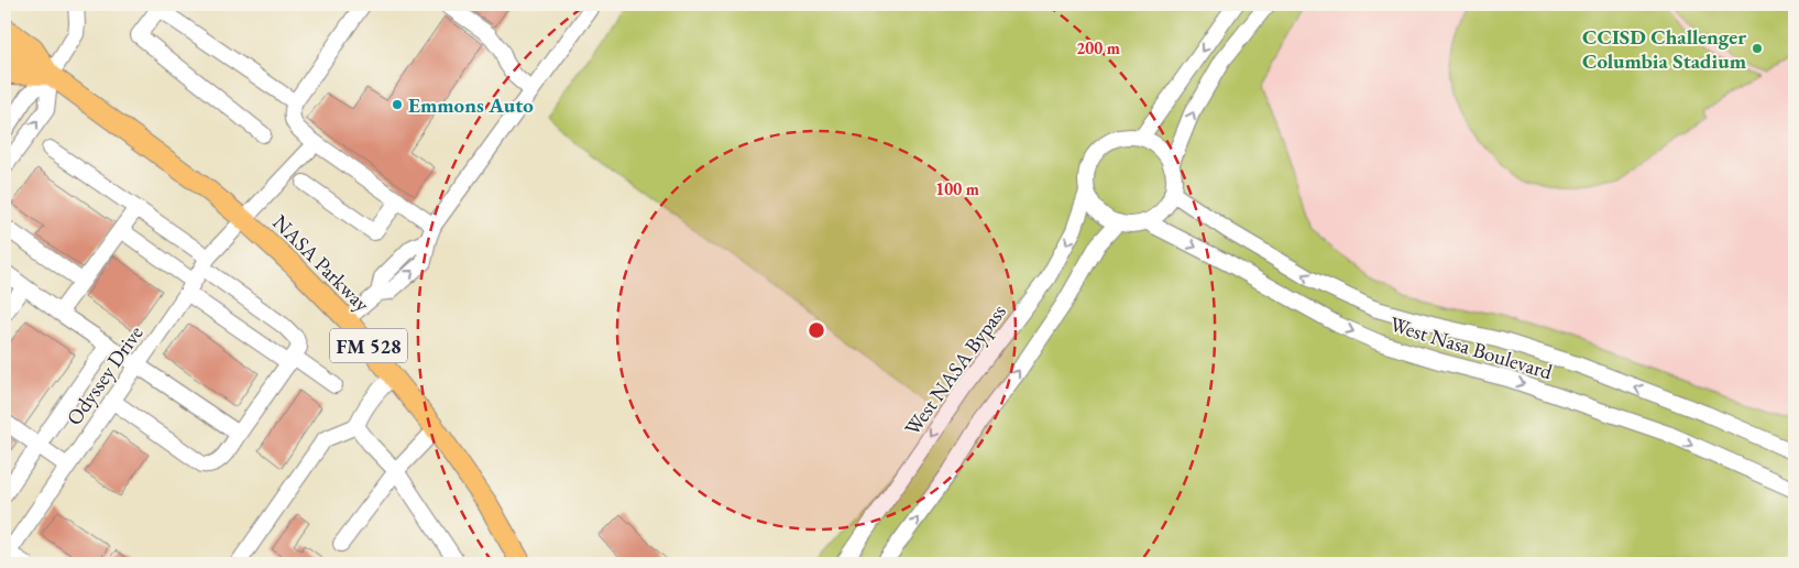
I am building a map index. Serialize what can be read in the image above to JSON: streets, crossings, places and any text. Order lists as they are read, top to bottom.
{
  "streets": {
    "main road": ["NASA Parkway", "FM 528"],
    "street": ["West Nasa Boulevard", "West NASA Bypass", "Odyssey Drive"]
  },
  "crossings": [
    ["NASA Parkway", "Odyssey Drive"],
    ["West Nasa Boulevard", "West NASA Bypass"]
  ],
  "places": ["CCISD Challenger Columbia Stadium", "Emmons Auto"],
  "rings": ["200 m", "100 m"]
}
